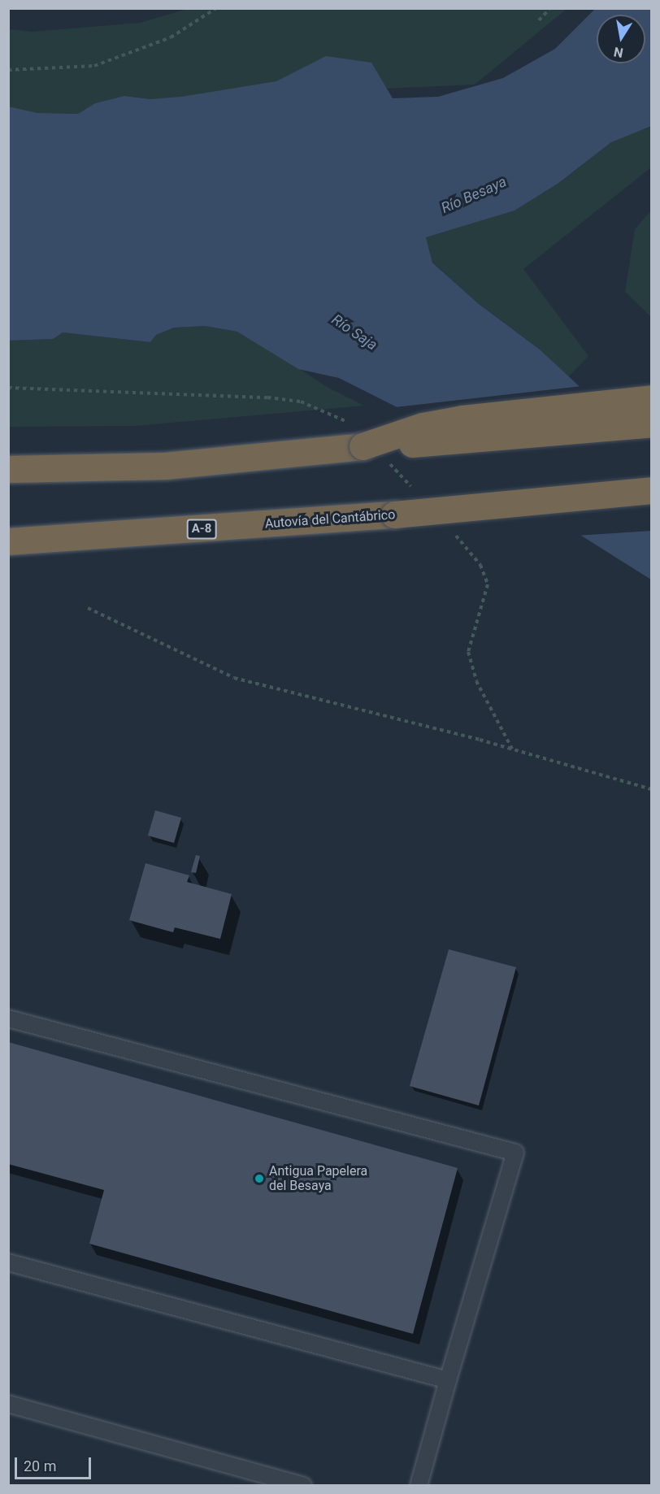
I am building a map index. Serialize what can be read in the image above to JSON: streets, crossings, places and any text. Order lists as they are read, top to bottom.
{
  "streets": {
    "highway": ["Autovía del Cantábrico", "A-8"]
  },
  "water": ["Río Besaya", "Río Saja"],
  "places": ["Antigua Papelera del Besaya"],
  "scale_bar": "20 m",
  "north": "bottom"
}
